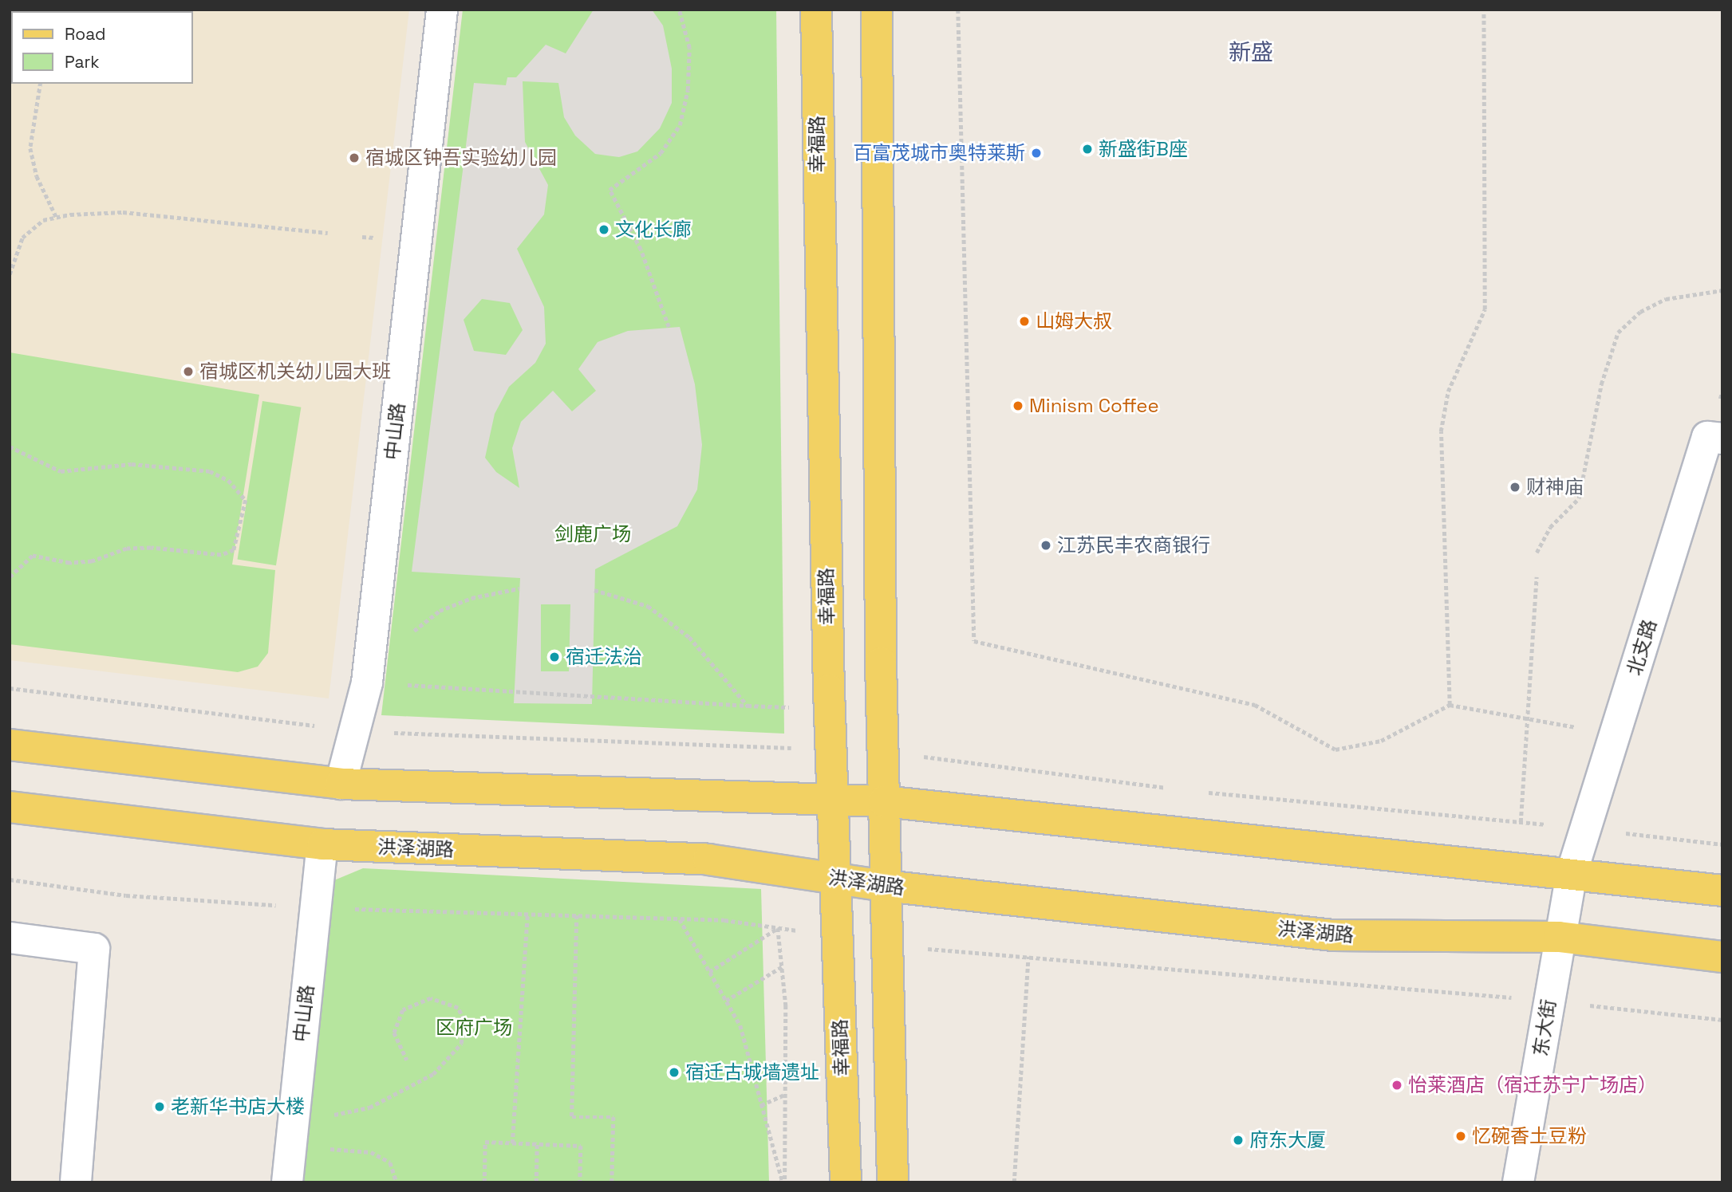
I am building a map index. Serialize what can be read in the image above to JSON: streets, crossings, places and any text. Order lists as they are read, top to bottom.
{
  "streets": {
    "main road": ["幸福路", "洪泽湖路"],
    "street": ["中山路", "北支路", "东大街"]
  },
  "crossings": [
    ["幸福路", "洪泽湖路"],
    ["中山路", "洪泽湖路"],
    ["北支路", "东大街"],
    ["洪泽湖路", "东大街"]
  ],
  "districts": ["新盛"],
  "parks": ["剑鹿广场", "区府广场"],
  "places": [
    "新盛街B座",
    "百富茂城市奥特莱斯",
    "宿城区钟吾实验幼儿园",
    "文化长廊",
    "山姆大叔",
    "宿城区机关幼儿园大班",
    "Minism Coffee",
    "财神庙",
    "江苏民丰农商银行",
    "宿迁法治",
    "宿迁古城墙遗址",
    "怡莱酒店（宿迁苏宁广场店）",
    "老新华书店大楼",
    "忆碗香土豆粉",
    "府东大厦"
  ],
  "legend": ["Road", "Park"]
}
